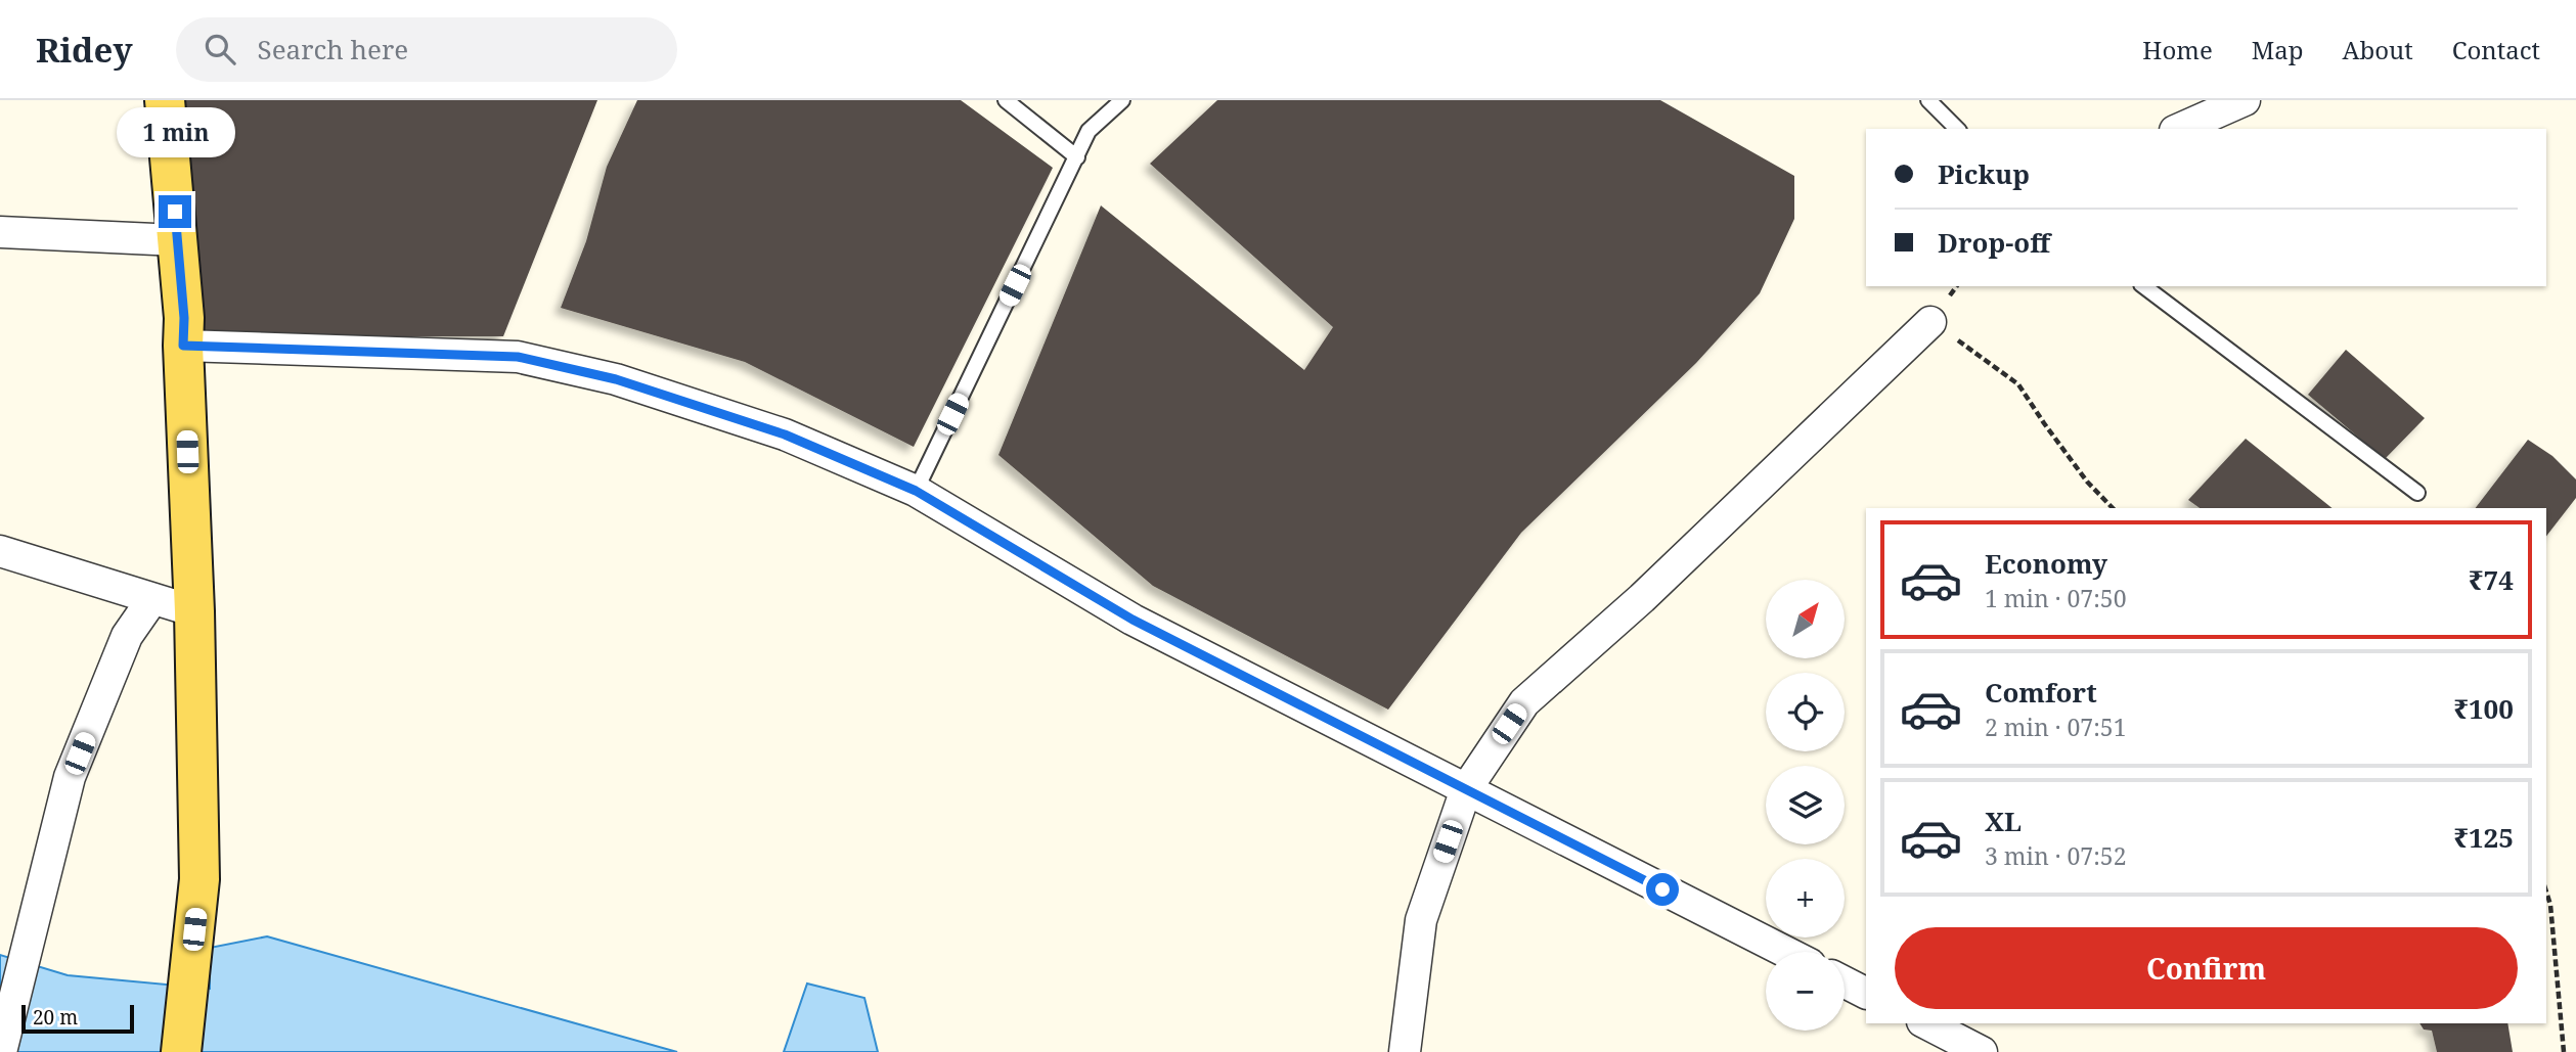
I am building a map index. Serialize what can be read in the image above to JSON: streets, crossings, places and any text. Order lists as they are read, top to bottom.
{
  "scale_bar": "20 m",
  "north": "top right",
  "page": {
    "header": "Ridey",
    "search": "Search here",
    "nav": [
      "Home",
      "Map",
      "About",
      "Contact"
    ],
    "bubble": "1 min",
    "banner": ["Pickup", "Drop-off"],
    "list": [
      {
        "name": "Economy",
        "note": "1 min · 07:50",
        "value": "₹74"
      },
      {
        "name": "Comfort",
        "note": "2 min · 07:51",
        "value": "₹100"
      },
      {
        "name": "XL",
        "note": "3 min · 07:52",
        "value": "₹125"
      }
    ],
    "map_buttons": ["+", "−"],
    "buttons": "Confirm",
    "scale": "20 m"
  }
}
